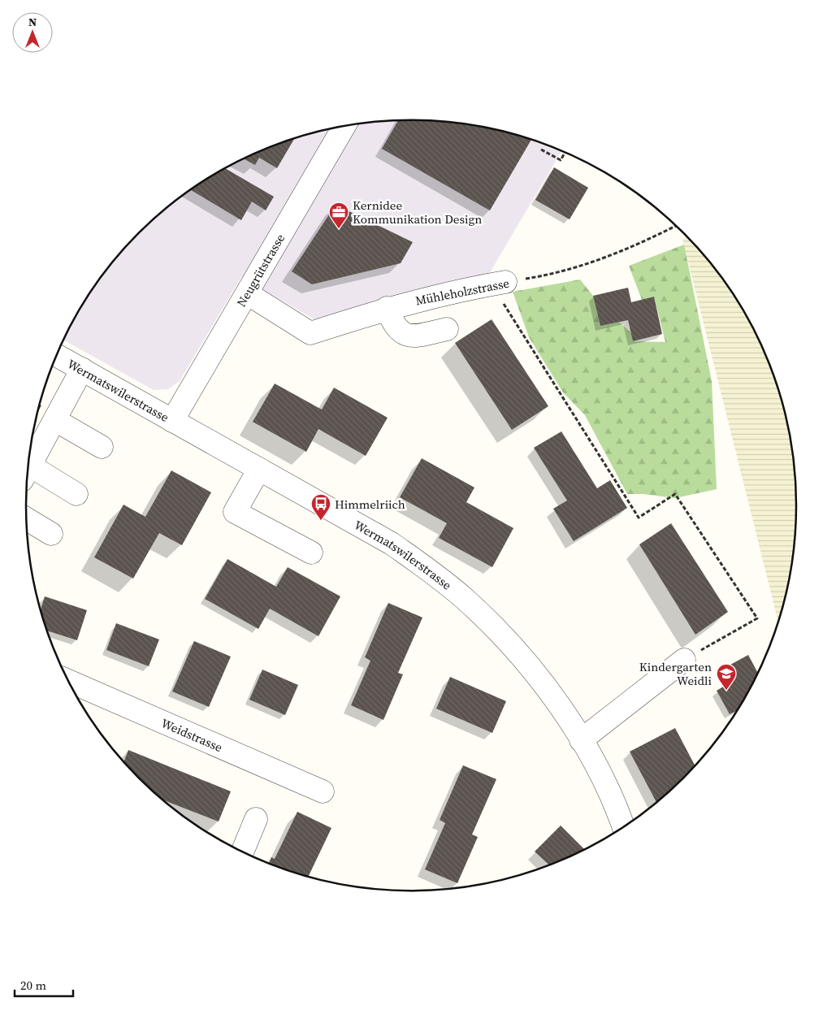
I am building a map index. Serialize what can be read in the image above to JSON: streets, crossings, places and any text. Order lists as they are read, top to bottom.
{
  "streets": {
    "street": [
      "Neugrütstrasse",
      "Mühleholzstrasse",
      "Wermatswilerstrasse",
      "Weidstrasse"
    ]
  },
  "crossings": [
    ["Neugrütstrasse", "Mühleholzstrasse"],
    ["Neugrütstrasse", "Wermatswilerstrasse"]
  ],
  "places": {
    "office": ["Kernidee Kommunikation Design"],
    "bus stop": ["Himmelriich"],
    "school or university": ["Kindergarten Weidli"]
  },
  "scale_bar": "20 m",
  "north": "top"
}
